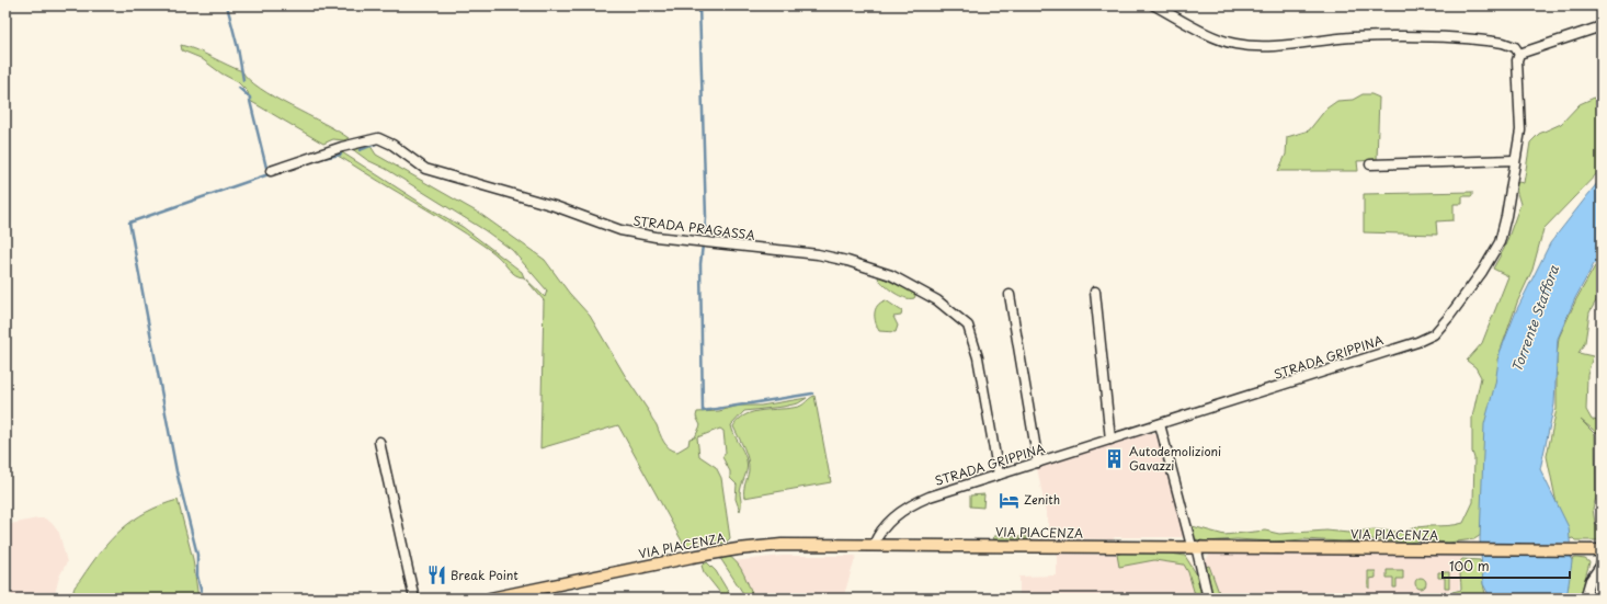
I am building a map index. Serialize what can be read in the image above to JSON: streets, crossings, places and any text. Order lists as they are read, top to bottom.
{
  "streets": {
    "main road": ["VIA PIACENZA"],
    "street": ["STRADA PRAGASSA", "STRADA GRIPPINA"]
  },
  "crossings": [
    ["STRADA PRAGASSA", "STRADA GRIPPINA"],
    ["STRADA GRIPPINA", "VIA PIACENZA"]
  ],
  "water": ["Torrente Staffora"],
  "places": {
    "building": ["Autodemolizioni Gavazzi"],
    "hotel": ["Zenith"],
    "restaurant": ["Break Point"]
  },
  "scale_bar": "100 m"
}
